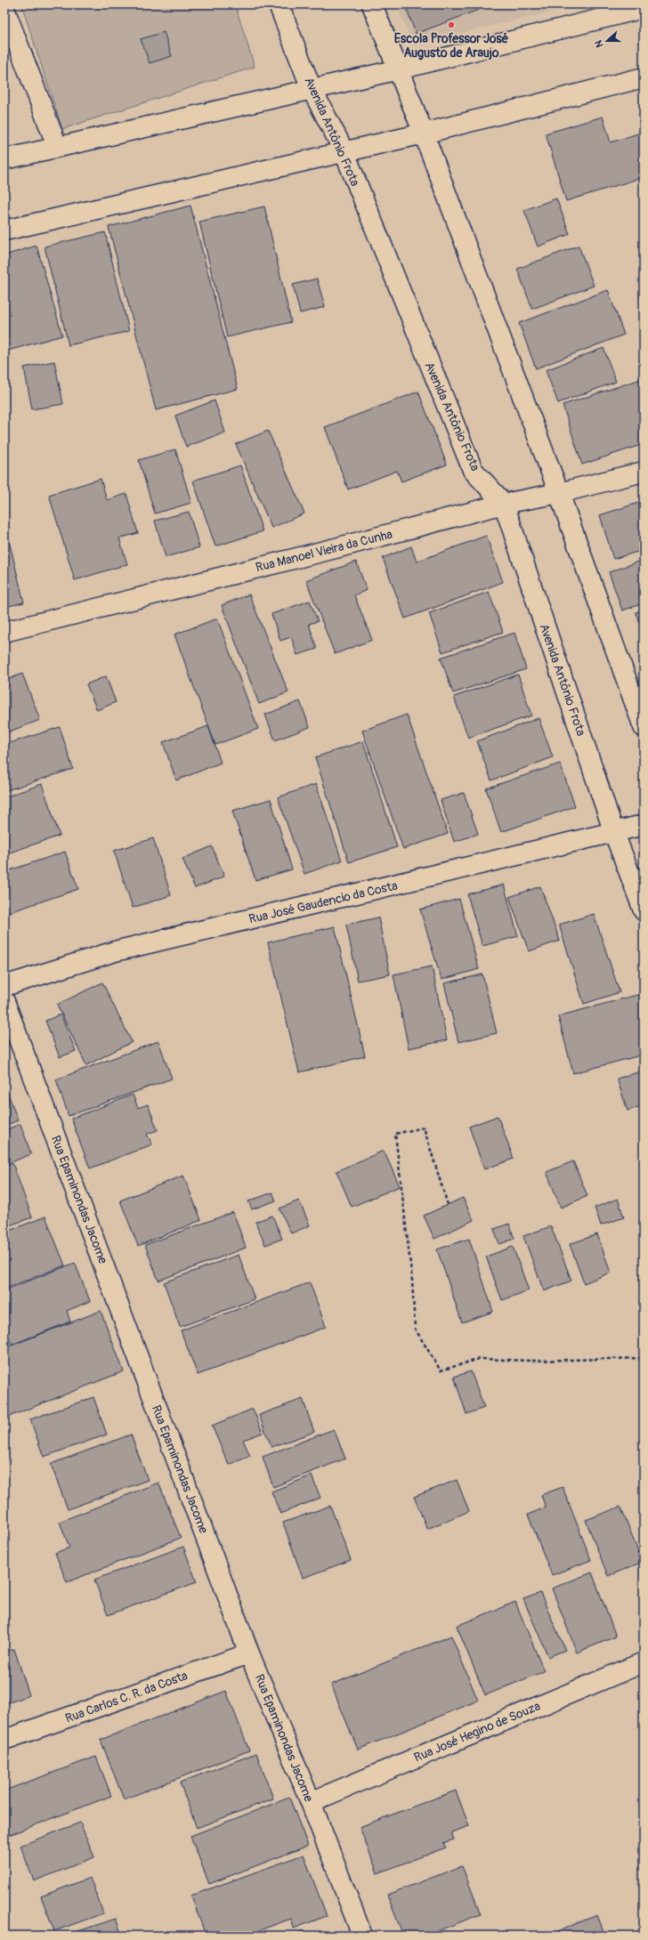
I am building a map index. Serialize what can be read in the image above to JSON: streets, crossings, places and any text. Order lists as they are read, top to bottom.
{
  "streets": {
    "street": [
      "Avenida Antônio Frota",
      "Rua Manoel Vieira da Cunha",
      "Rua José Gaudencio da Costa",
      "Rua Epaminondas Jacome",
      "Rua Carlos C. R. da Costa",
      "Rua José Hegino de Souza"
    ]
  },
  "crossings": [
    ["Avenida Antônio Frota", "Rua Manoel Vieira da Cunha"],
    ["Avenida Antônio Frota", "Rua José Gaudencio da Costa"],
    ["Rua Epaminondas Jacome", "Rua Carlos C. R. da Costa"],
    ["Rua Epaminondas Jacome", "Rua José Hegino de Souza"]
  ],
  "places": ["Escola Professor José Augusto de Araujo"],
  "north": "left"
}
